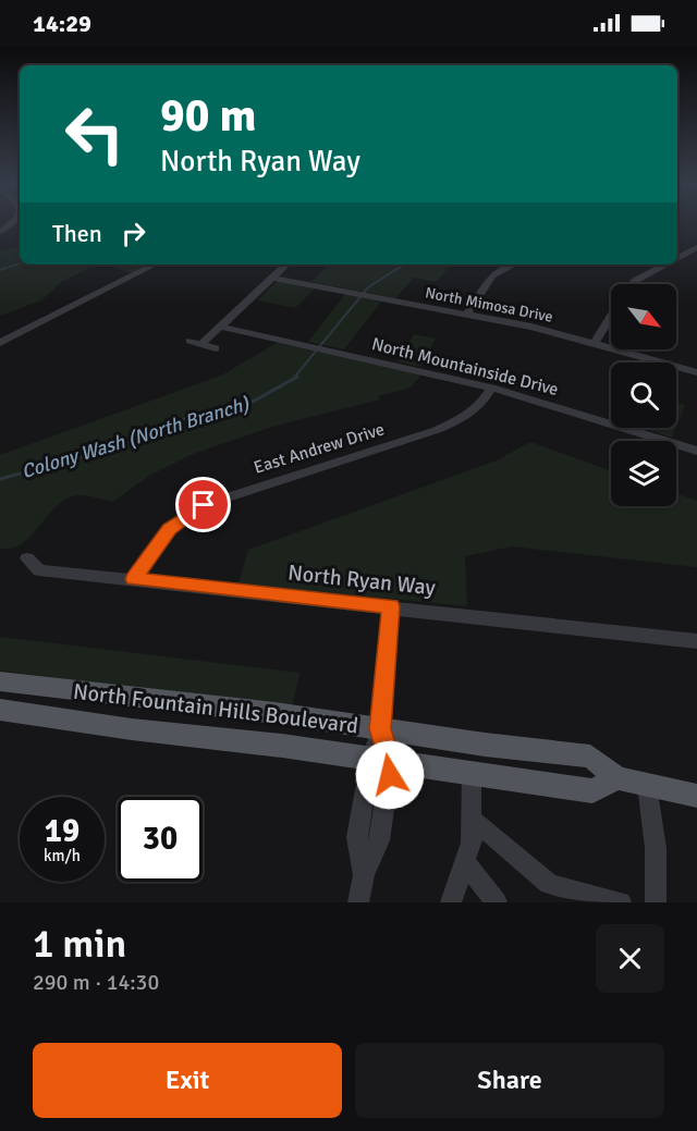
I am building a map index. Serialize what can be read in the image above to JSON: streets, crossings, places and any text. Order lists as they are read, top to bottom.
{
  "streets": {
    "main road": ["North Fountain Hills Boulevard"],
    "street": [
      "North Mimosa Drive",
      "North Mountainside Drive",
      "East Andrew Drive",
      "North Ryan Way"
    ]
  },
  "crossings": [
    ["North Mountainside Drive", "East Andrew Drive"],
    ["East Andrew Drive", "North Ryan Way"]
  ],
  "water": ["Colony Wash (North Branch)"],
  "north": "bottom right",
  "page": {
    "status": "14:29",
    "turn": ["90 m", "North Ryan Way"],
    "then": "Then",
    "speed": "19 km/h",
    "limit": "30",
    "heading": ["1 min", "290 m · 14:30"],
    "buttons": ["Exit", "Share"]
  }
}
